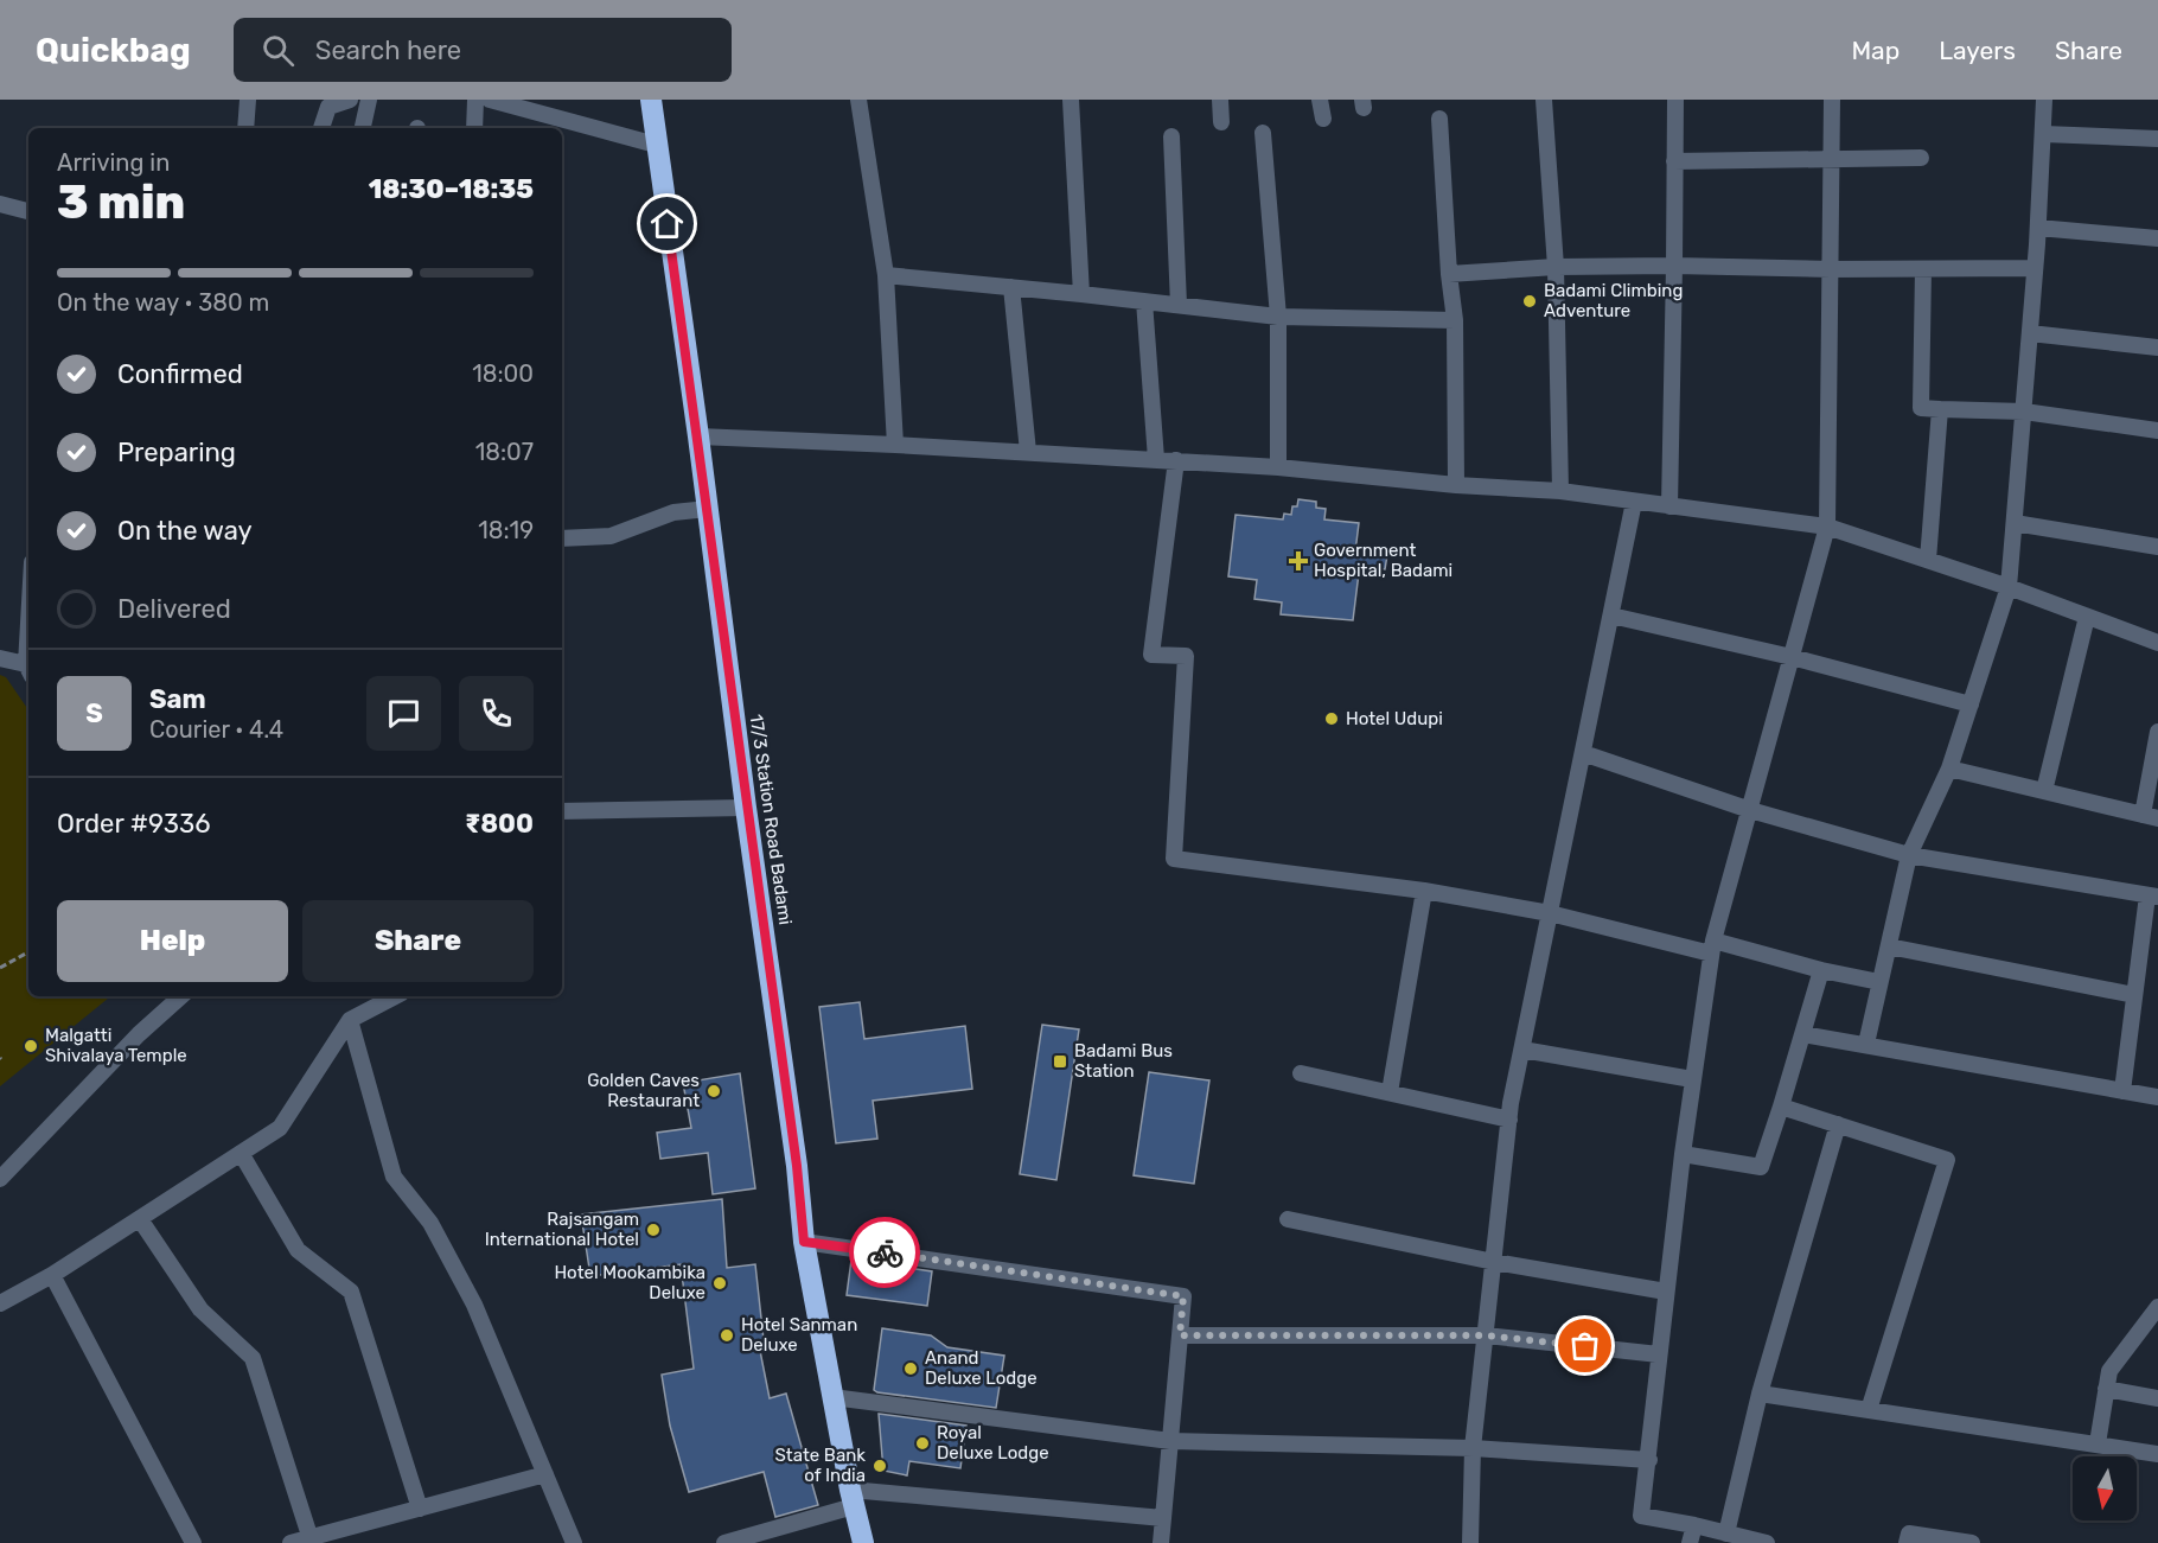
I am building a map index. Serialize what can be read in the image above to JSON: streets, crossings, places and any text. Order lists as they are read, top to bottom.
{
  "streets": {
    "highway": ["17/3 Station Road Badami"]
  },
  "places": {
    "other": [
      "Badami Climbing Adventure",
      "Hotel Udupi",
      "Malgatti Shivalaya Temple",
      "Golden Caves Restaurant",
      "Rajsangam International Hotel",
      "Hotel Mookambika Deluxe",
      "Hotel Sanman Deluxe",
      "Anand Deluxe Lodge",
      "Royal Deluxe Lodge",
      "State Bank of India"
    ],
    "health": ["Government Hospital, Badami"],
    "transit": ["Badami Bus Station"]
  },
  "north": "bottom",
  "page": {
    "header": "Quickbag",
    "search": "Search here",
    "nav": ["Map", "Layers", "Share"],
    "heading": ["3 min", "Arriving in", "18:30–18:35"],
    "panel": [
      "Sam",
      "Courier · 4.4",
      "Order #9336",
      "₹800"
    ],
    "bar": "On the way · 380 m",
    "list": [
      ["Confirmed", "18:00"],
      ["Preparing", "18:07"],
      ["On the way", "18:19"],
      "Delivered"
    ],
    "round": "S",
    "buttons": ["Help", "Share"]
  }
}
